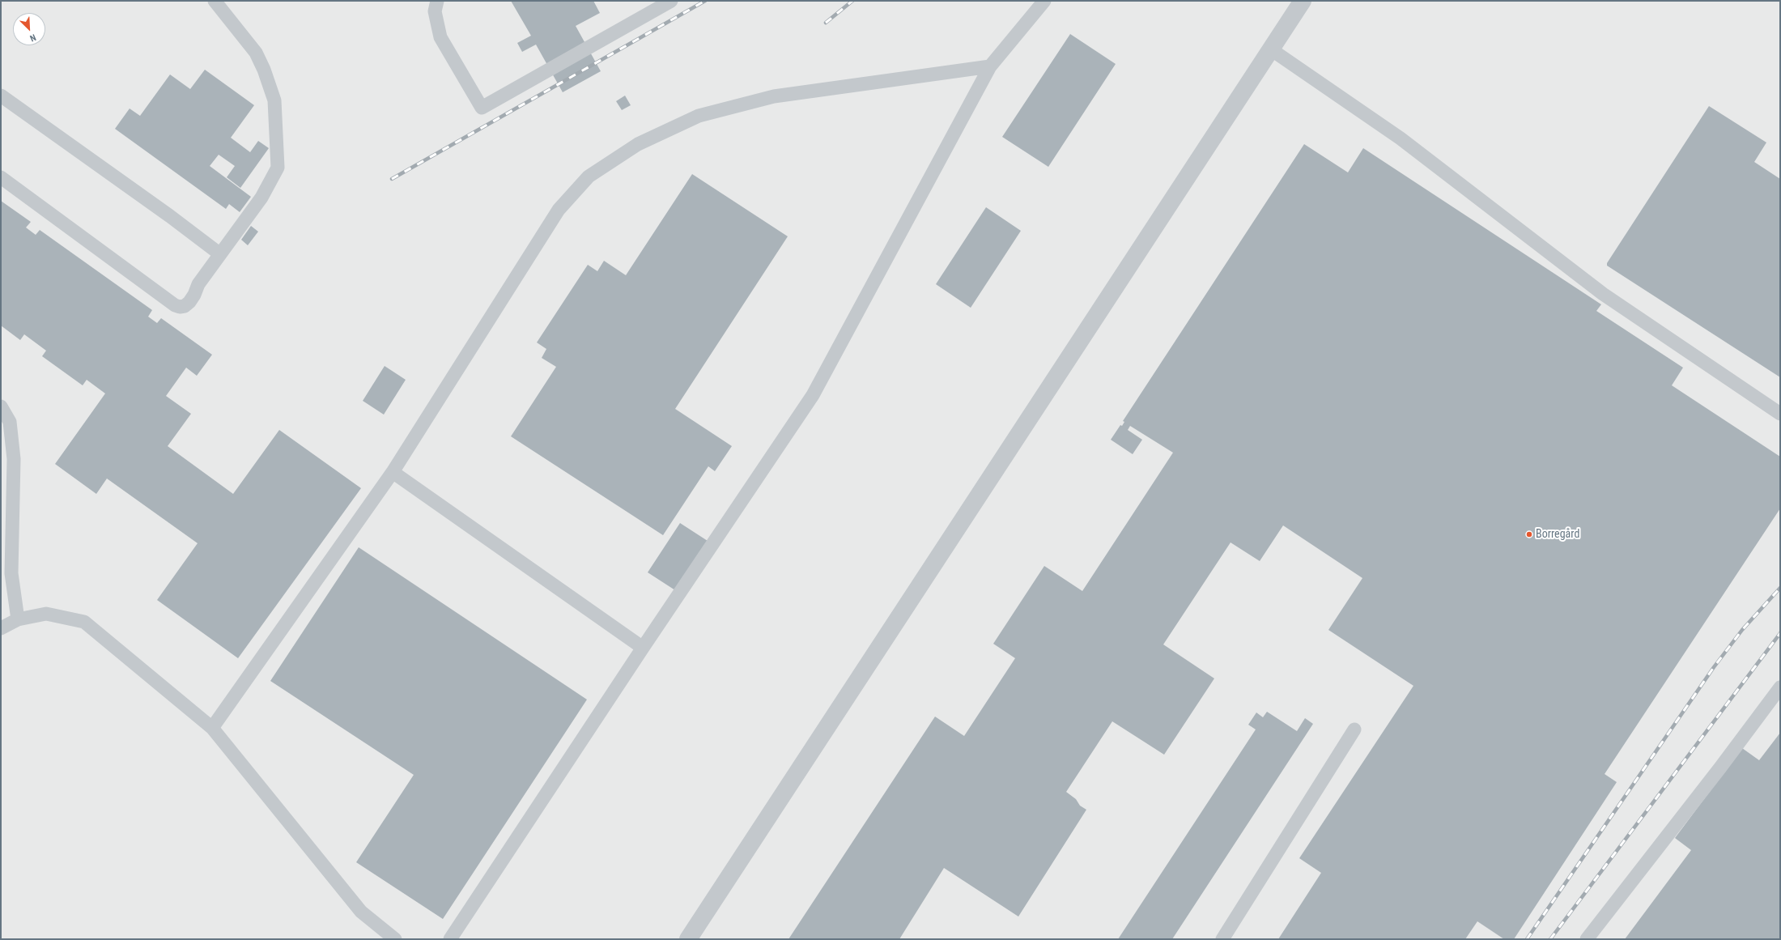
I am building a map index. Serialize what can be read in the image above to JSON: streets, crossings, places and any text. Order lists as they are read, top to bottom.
{
  "places": ["Borregård"],
  "north": "bottom right"
}
